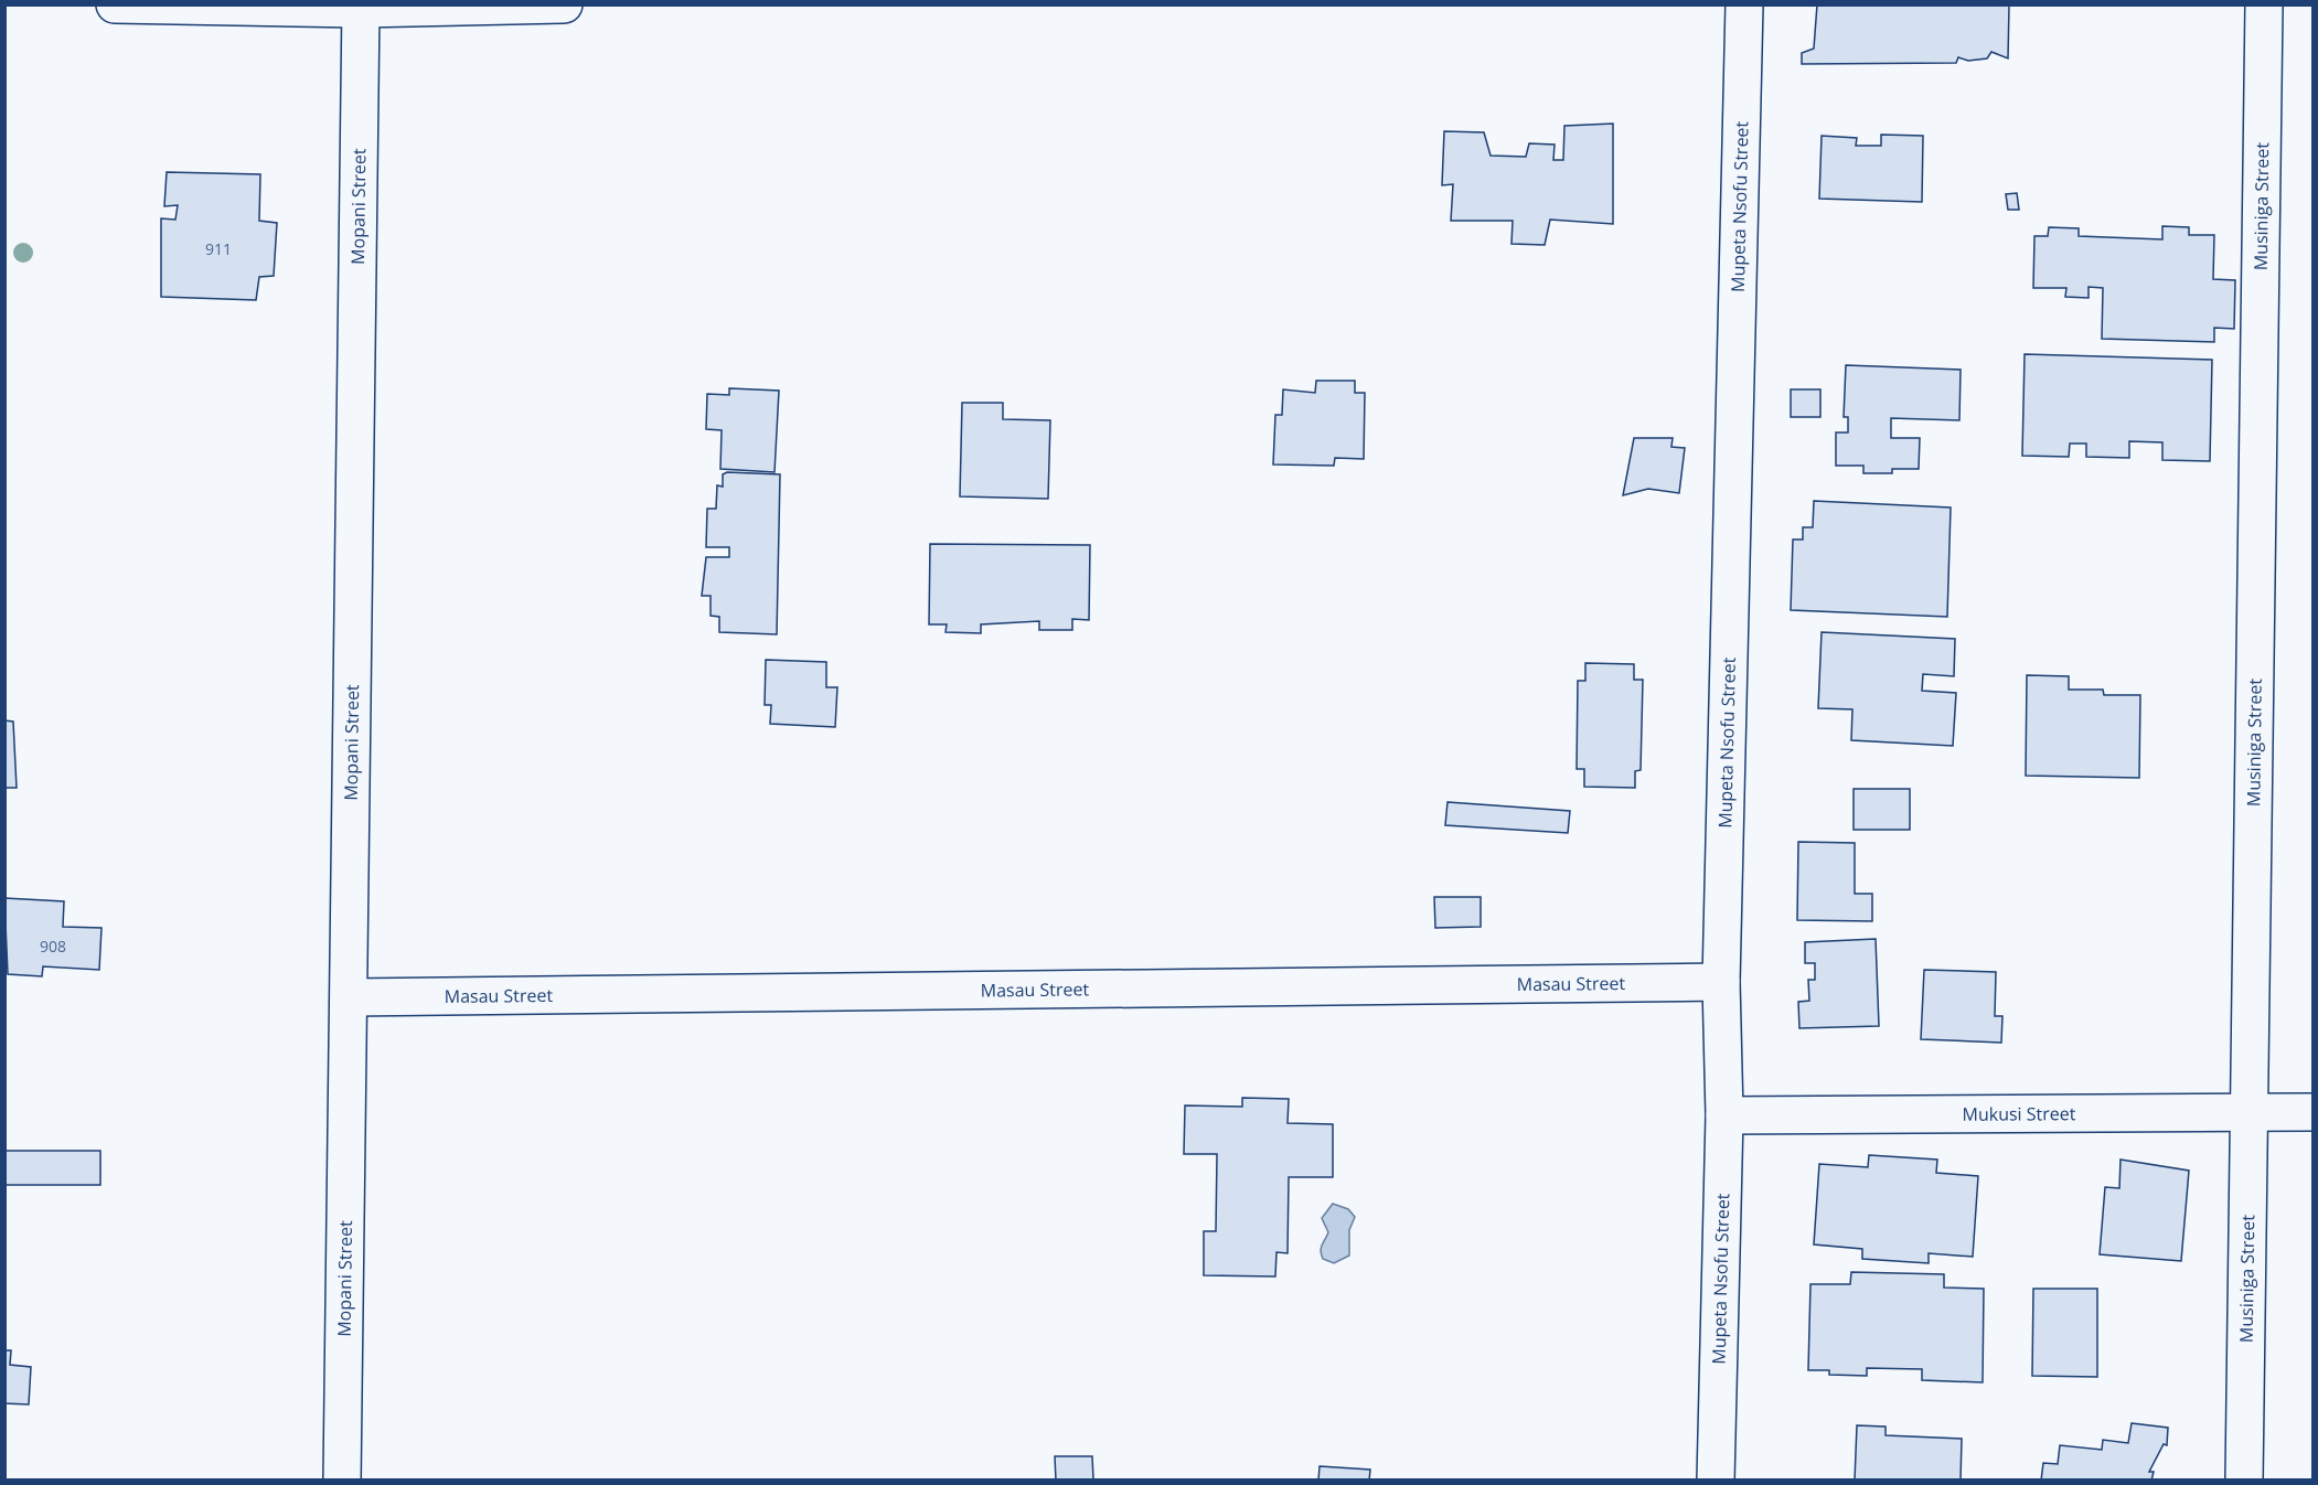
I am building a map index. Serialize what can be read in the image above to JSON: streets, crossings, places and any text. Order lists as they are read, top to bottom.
{
  "streets": {
    "street": [
      "Mopani Street",
      "Mupeta Nsofu Street",
      "Musiniga Street",
      "Masau Street",
      "Mukusi Street"
    ]
  },
  "crossings": [
    ["Mopani Street", "Masau Street"],
    ["Mupeta Nsofu Street", "Masau Street"],
    ["Mupeta Nsofu Street", "Mukusi Street"],
    ["Musiniga Street", "Mukusi Street"]
  ],
  "house_numbers": ["911", "908"]
}
